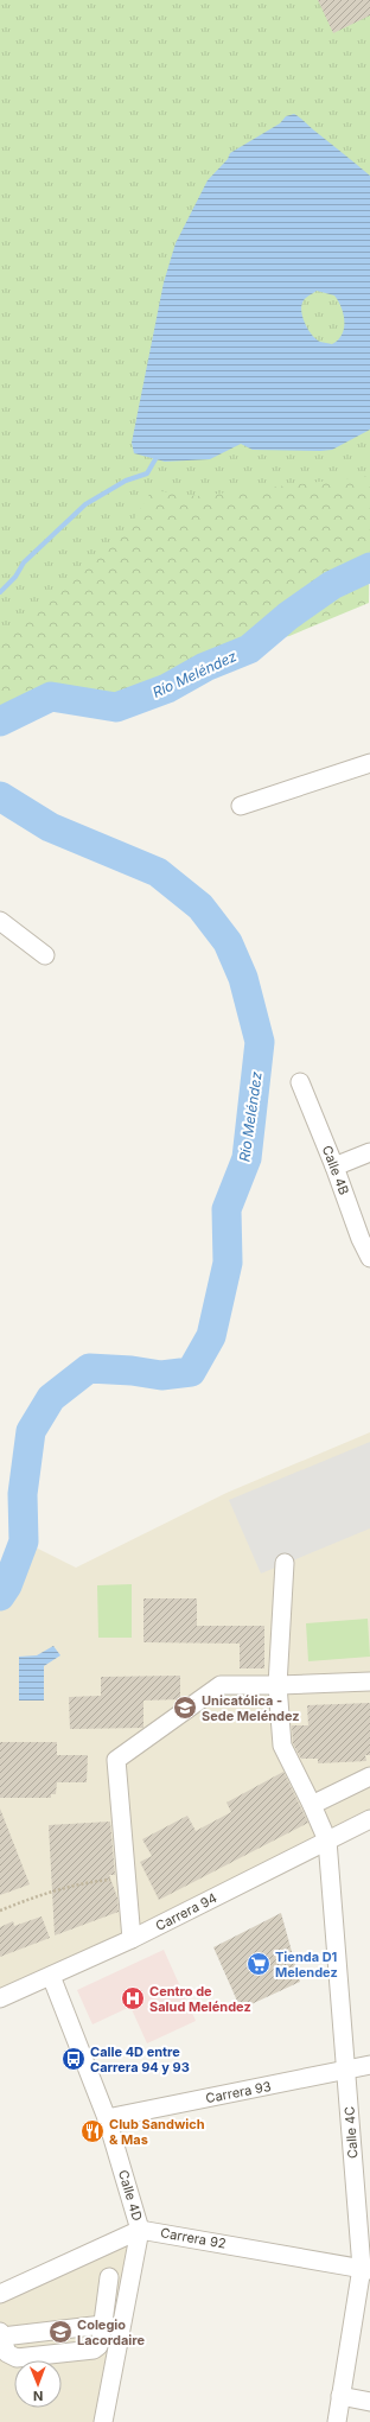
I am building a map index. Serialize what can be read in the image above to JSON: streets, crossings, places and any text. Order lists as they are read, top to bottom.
{
  "streets": {
    "street": [
      "Calle 4B",
      "Carrera 94",
      "Carrera 93",
      "Calle 4C",
      "Calle 4D",
      "Carrera 92"
    ]
  },
  "crossings": [
    ["Carrera 94", "Calle 4C"],
    ["Carrera 94", "Calle 4D"],
    ["Carrera 93", "Calle 4C"],
    ["Carrera 93", "Calle 4D"],
    ["Calle 4C", "Carrera 92"],
    ["Calle 4D", "Carrera 92"]
  ],
  "water": ["Río Meléndez"],
  "places": {
    "school or university": ["Unicatólica - Sede Meléndez", "Colegio Lacordaire"],
    "supermarket": ["Tienda D1 Melendez"],
    "hospital": ["Centro de Salud Meléndez"],
    "bus stop": ["Calle 4D entre Carrera 94 y 93"],
    "restaurant": ["Club Sandwich & Mas"]
  },
  "north": "bottom"
}
